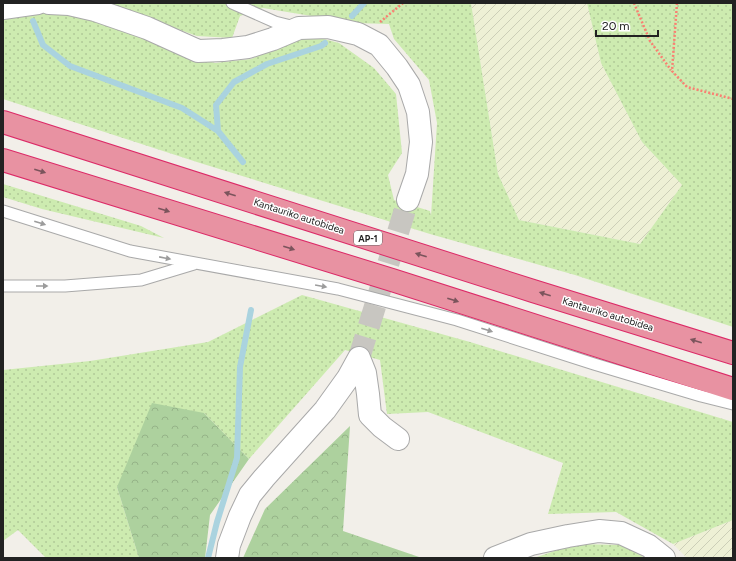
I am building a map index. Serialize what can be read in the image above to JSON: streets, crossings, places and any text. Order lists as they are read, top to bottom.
{
  "streets": {
    "highway": ["Kantauriko autobidea", "AP-1"]
  },
  "scale_bar": "20 m"
}
